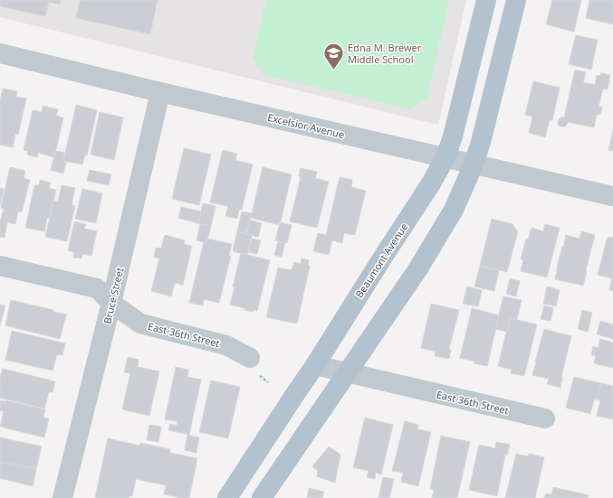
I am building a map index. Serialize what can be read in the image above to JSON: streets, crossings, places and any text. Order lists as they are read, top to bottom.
{
  "streets": {
    "main road": ["Beaumont Avenue"],
    "street": ["Excelsior Avenue", "Bruce Street", "East 36th Street"]
  },
  "crossings": [
    ["Excelsior Avenue", "Beaumont Avenue"],
    ["Excelsior Avenue", "Bruce Street"],
    ["Beaumont Avenue", "East 36th Street"],
    ["Bruce Street", "East 36th Street"]
  ],
  "places": {
    "school or university": ["Edna M. Brewer Middle School"]
  }
}
